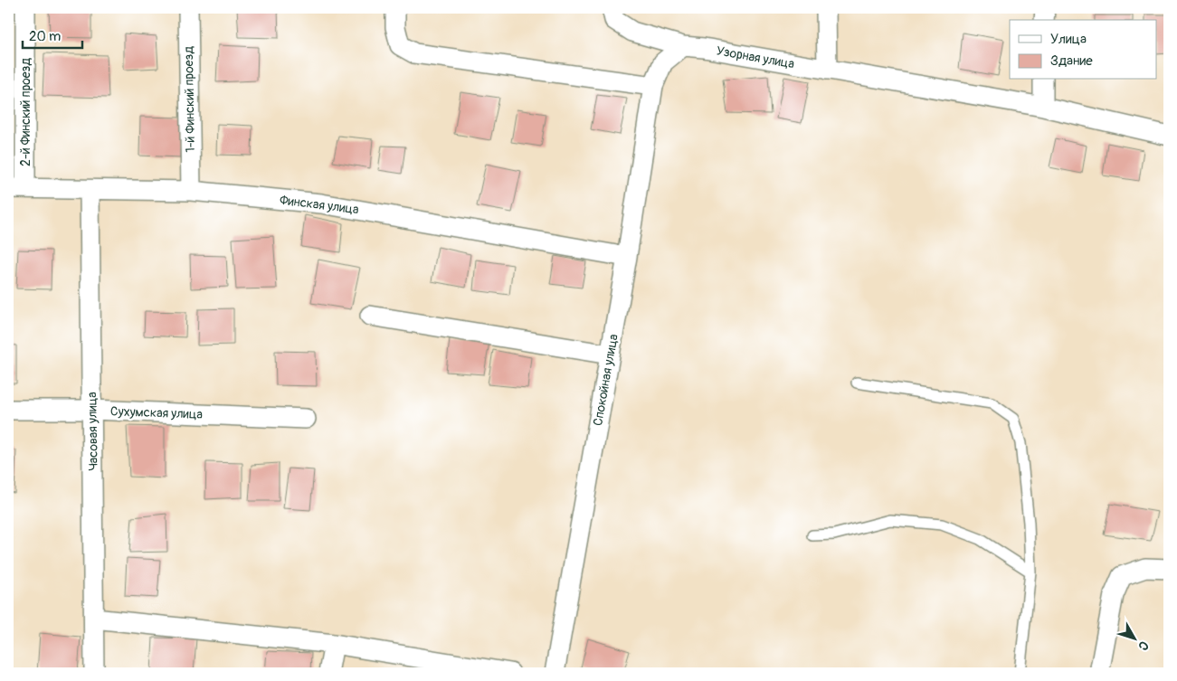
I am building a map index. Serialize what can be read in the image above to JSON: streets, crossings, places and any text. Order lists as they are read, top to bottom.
{
  "streets": {
    "street": [
      "Узорная улица",
      "1-й Финский проезд",
      "2-й Финский проезд",
      "Финская улица",
      "Спокойная улица",
      "Сухумская улица",
      "Часовая улица"
    ]
  },
  "crossings": [
    ["1-й Финский проезд", "Финская улица"],
    ["2-й Финский проезд", "Финская улица"],
    ["Финская улица", "Спокойная улица"],
    ["Финская улица", "Часовая улица"],
    ["Сухумская улица", "Часовая улица"]
  ],
  "legend": ["Улица", "Здание"],
  "scale_bar": "20 m",
  "north": "bottom right"
}
